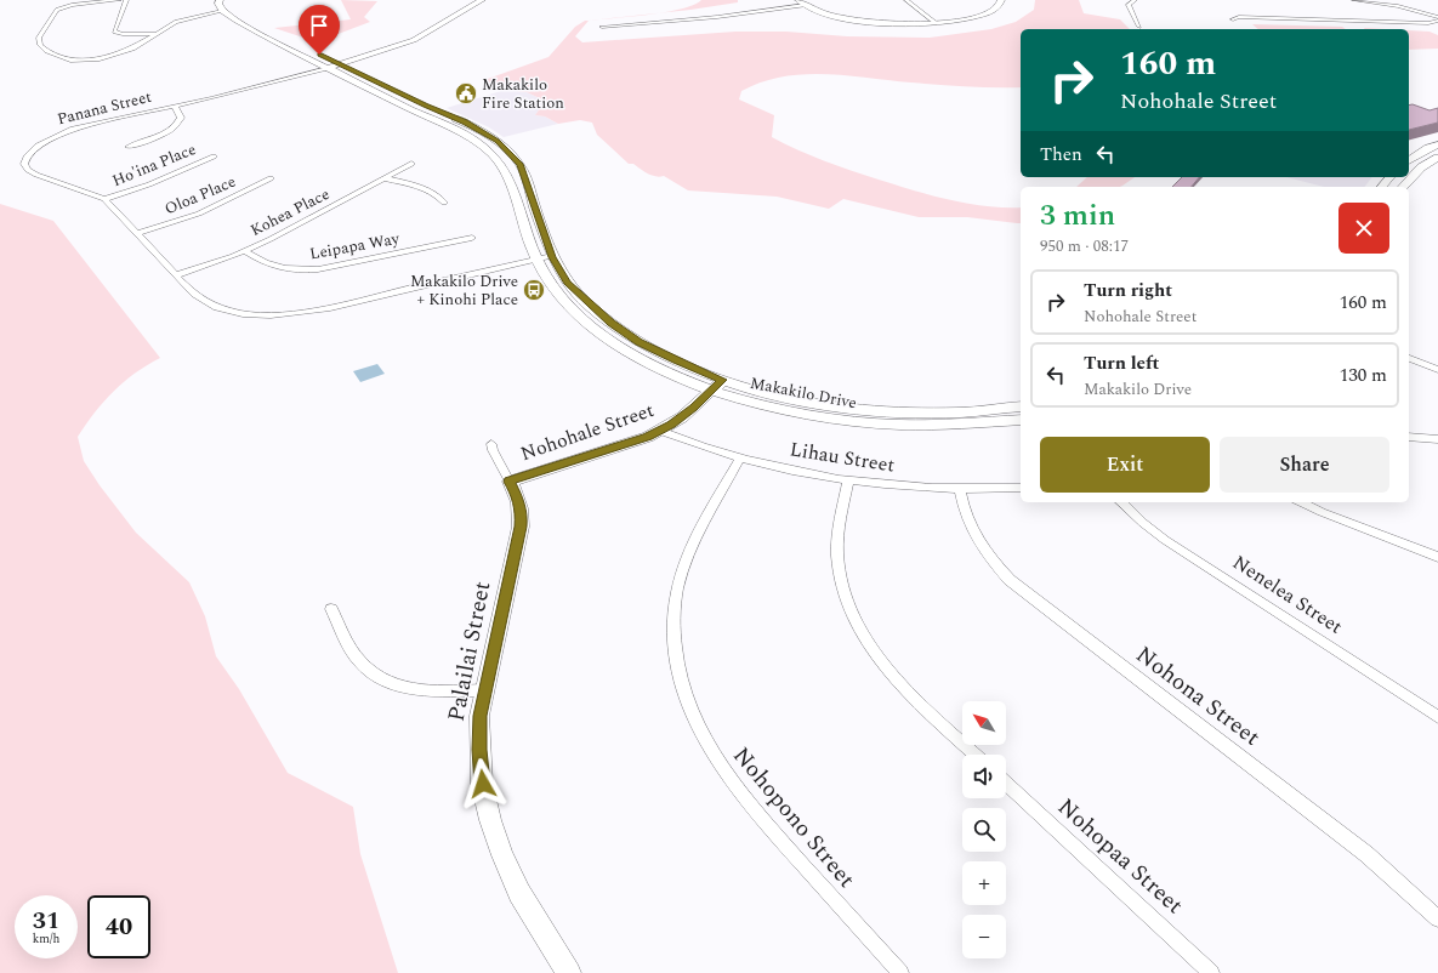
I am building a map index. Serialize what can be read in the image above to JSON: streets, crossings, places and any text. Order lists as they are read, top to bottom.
{
  "streets": {
    "main road": [
      "Panana Street",
      "Makakilo Drive",
      "Nohohale Street",
      "Palailai Street"
    ],
    "street": [
      "Ho'ina Place",
      "Oloa Place",
      "Kohea Place",
      "Leipapa Way",
      "Lihau Street",
      "Nenelea Street",
      "Nohona Street",
      "Nohopono Street",
      "Nohopaa Street"
    ]
  },
  "crossings": [
    ["Panana Street", "Ho'ina Place"],
    ["Panana Street", "Oloa Place"],
    ["Panana Street", "Kohea Place"],
    ["Panana Street", "Makakilo Drive"],
    ["Kohea Place", "Leipapa Way"],
    ["Makakilo Drive", "Nohohale Street"],
    ["Nohohale Street", "Lihau Street"],
    ["Nohohale Street", "Palailai Street"],
    ["Lihau Street", "Nohona Street"],
    ["Lihau Street", "Nohopono Street"]
  ],
  "places": {
    "public building": ["Makakilo Fire Station"],
    "bus stop": ["Makakilo Drive + Kinohi Place"]
  },
  "north": "top left",
  "page": {
    "turn": ["160 m", "Nohohale Street"],
    "then": "Then",
    "heading": ["3 min", "950 m · 08:17"],
    "list": [
      {
        "name": "Turn right",
        "note": "Nohohale Street",
        "value": "160 m"
      },
      {
        "name": "Turn left",
        "note": "Makakilo Drive",
        "value": "130 m"
      }
    ],
    "buttons": ["Exit", "Share"],
    "map_buttons": ["+", "−"],
    "speed": "31 km/h",
    "limit": "40"
  }
}
